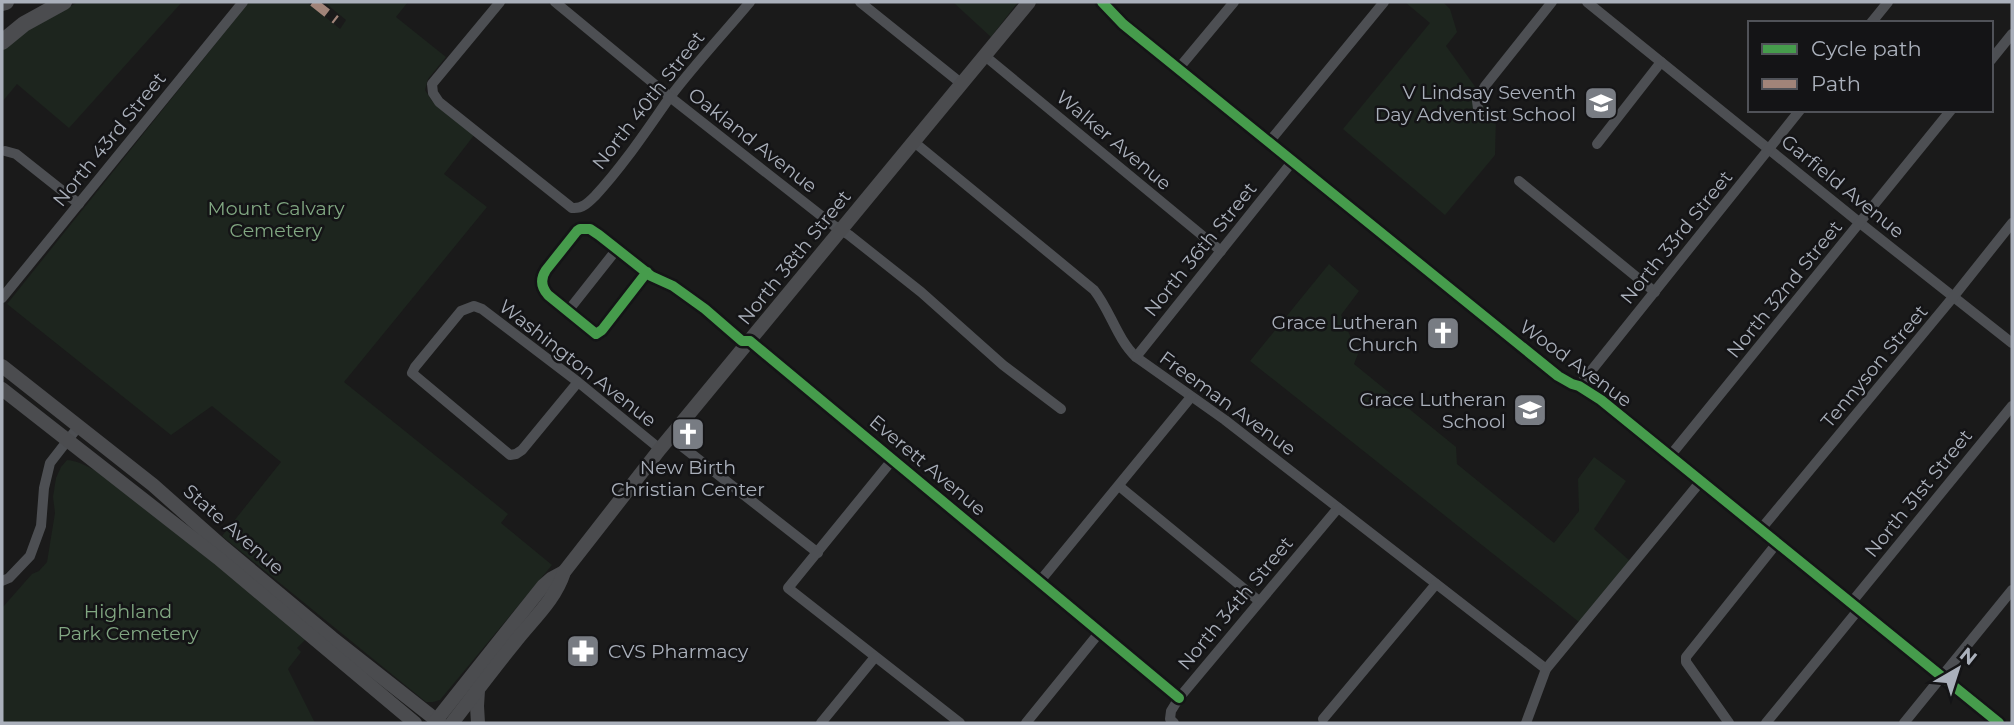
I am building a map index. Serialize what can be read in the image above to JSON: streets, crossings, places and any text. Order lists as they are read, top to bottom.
{
  "streets": {
    "main road": ["North 38th Street", "State Avenue"],
    "street": [
      "North 40th Street",
      "North 43rd Street",
      "Oakland Avenue",
      "Walker Avenue",
      "Garfield Avenue",
      "North 33rd Street",
      "North 36th Street",
      "North 32nd Street",
      "Washington Avenue",
      "Wood Avenue",
      "Tennyson Street",
      "Freeman Avenue",
      "Everett Avenue",
      "North 31st Street",
      "North 34th Street"
    ]
  },
  "crossings": [
    ["North 40th Street", "Oakland Avenue"],
    ["Oakland Avenue", "North 38th Street"],
    ["Walker Avenue", "North 36th Street"],
    ["Walker Avenue", "North 38th Street"],
    ["Garfield Avenue", "North 33rd Street"],
    ["Garfield Avenue", "North 32nd Street"],
    ["Garfield Avenue", "Tennyson Street"],
    ["North 33rd Street", "Wood Avenue"],
    ["North 36th Street", "Wood Avenue"],
    ["North 36th Street", "Freeman Avenue"],
    ["North 38th Street", "Washington Avenue"],
    ["North 38th Street", "Freeman Avenue"],
    ["North 38th Street", "Everett Avenue"],
    ["North 38th Street", "State Avenue"],
    ["North 32nd Street", "Wood Avenue"],
    ["Wood Avenue", "Tennyson Street"],
    ["Wood Avenue", "North 31st Street"],
    ["Freeman Avenue", "North 34th Street"],
    ["Everett Avenue", "North 34th Street"]
  ],
  "parks": ["Mount Calvary Cemetery", "Highland Park Cemetery"],
  "places": {
    "school or university": ["V Lindsay Seventh Day Adventist School", "Grace Lutheran School"],
    "church": ["Grace Lutheran Church", "New Birth Christian Center"],
    "pharmacy": ["CVS Pharmacy"]
  },
  "legend": ["Cycle path", "Path"],
  "north": "top right"
}
